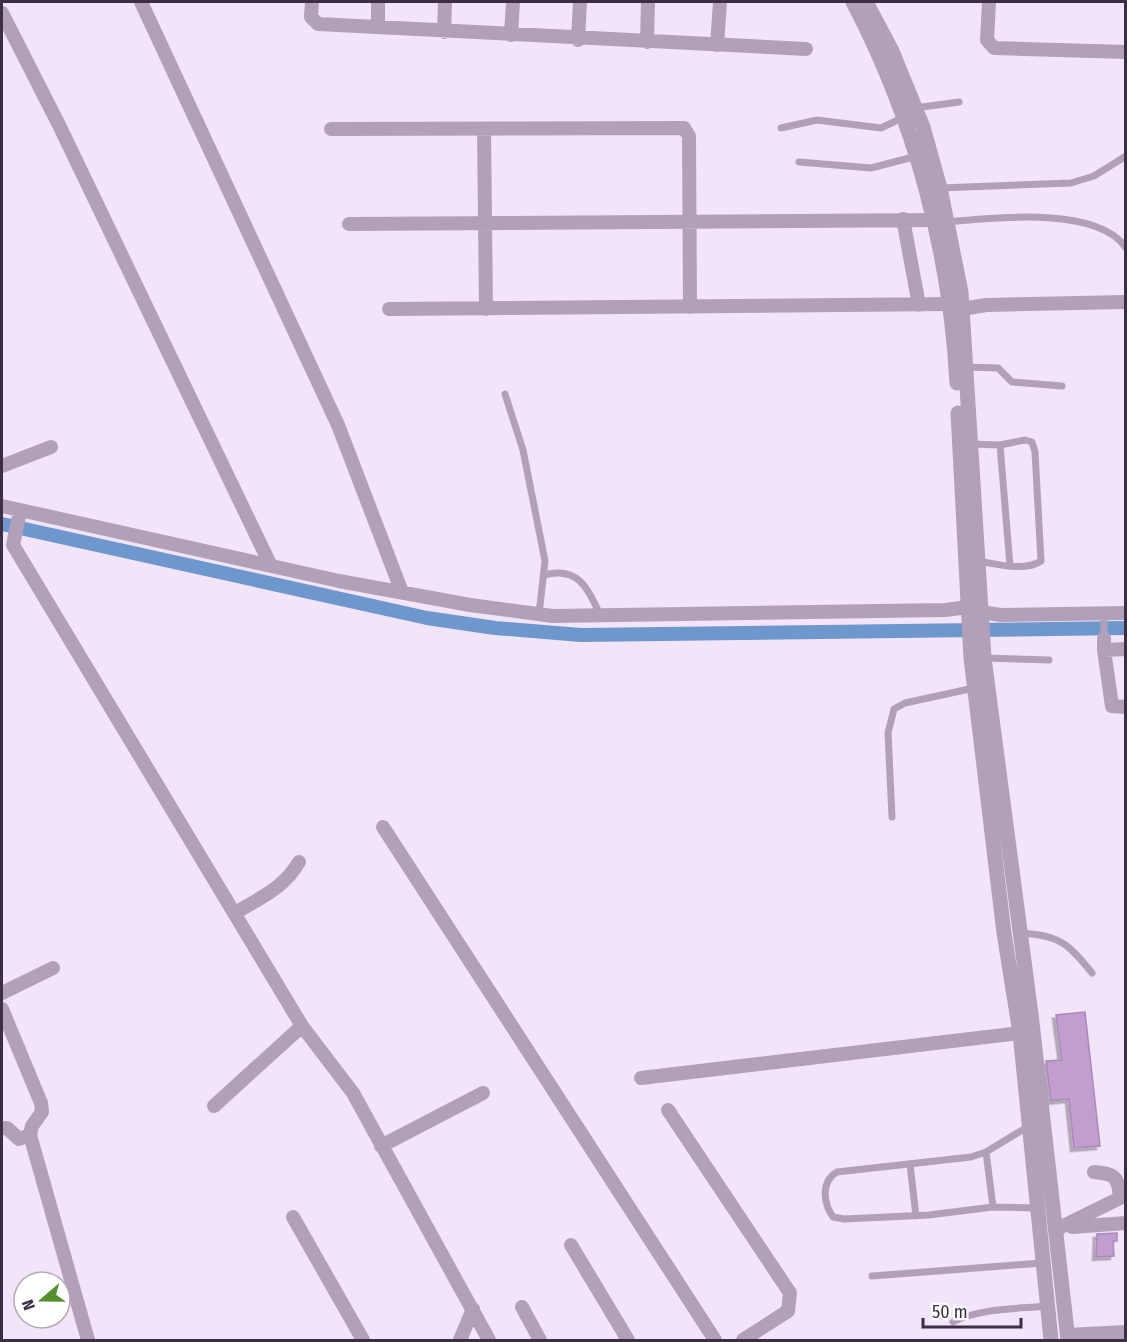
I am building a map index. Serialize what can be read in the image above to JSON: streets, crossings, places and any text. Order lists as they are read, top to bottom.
{
  "scale_bar": "50 m",
  "north": "left"
}
